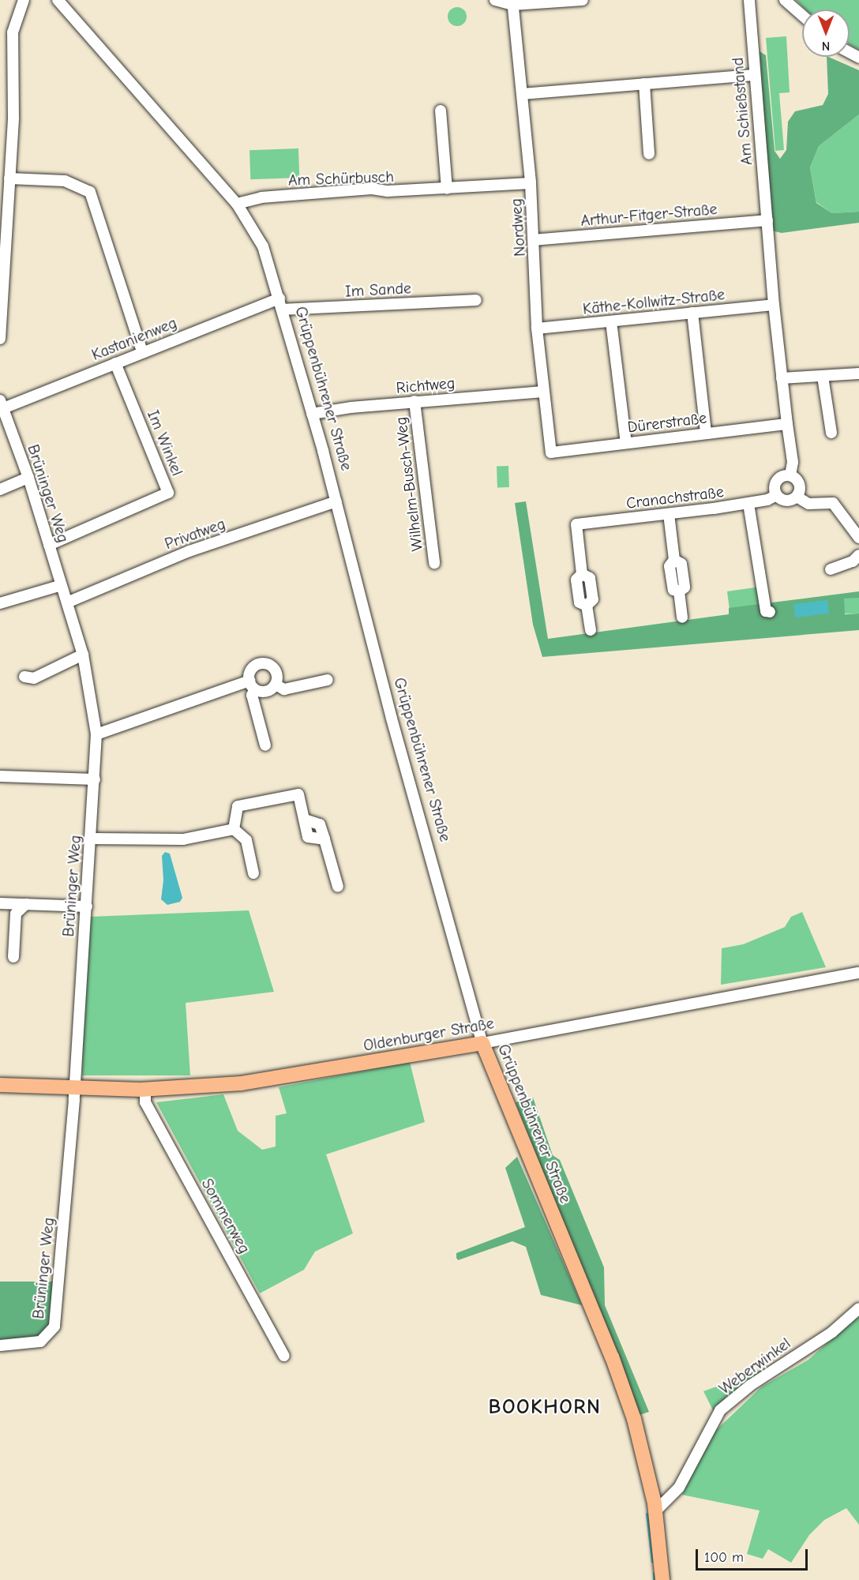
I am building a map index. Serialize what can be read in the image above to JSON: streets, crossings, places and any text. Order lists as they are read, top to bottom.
{
  "streets": {
    "main road": ["Grüppenbührener Straße", "Oldenburger Straße"],
    "street": [
      "Am Schießstand",
      "Am Schürbusch",
      "Arthur-Fitger-Straße",
      "Nordweg",
      "Im Sande",
      "Käthe-Kollwitz-Straße",
      "Kastanienweg",
      "Richtweg",
      "Dürerstraße",
      "Im Winkel",
      "Wilhelm-Busch-Weg",
      "Brüninger Weg",
      "Cranachstraße",
      "Privatweg",
      "Sommerweg",
      "Weberwinkel"
    ]
  },
  "crossings": [
    ["Am Schießstand", "Arthur-Fitger-Straße"],
    ["Am Schürbusch", "Nordweg"],
    ["Am Schürbusch", "Grüppenbührener Straße"],
    ["Arthur-Fitger-Straße", "Nordweg"],
    ["Nordweg", "Käthe-Kollwitz-Straße"],
    ["Nordweg", "Richtweg"],
    ["Nordweg", "Dürerstraße"],
    ["Im Sande", "Kastanienweg"],
    ["Im Sande", "Grüppenbührener Straße"],
    ["Kastanienweg", "Grüppenbührener Straße"],
    ["Kastanienweg", "Im Winkel"],
    ["Kastanienweg", "Brüninger Weg"],
    ["Richtweg", "Grüppenbührener Straße"],
    ["Richtweg", "Wilhelm-Busch-Weg"],
    ["Grüppenbührener Straße", "Privatweg"],
    ["Grüppenbührener Straße", "Oldenburger Straße"],
    ["Grüppenbührener Straße", "Weberwinkel"],
    ["Im Winkel", "Brüninger Weg"],
    ["Brüninger Weg", "Privatweg"],
    ["Brüninger Weg", "Oldenburger Straße"],
    ["Oldenburger Straße", "Sommerweg"]
  ],
  "districts": ["BOOKHORN"],
  "scale_bar": "100 m",
  "north": "bottom"
}
